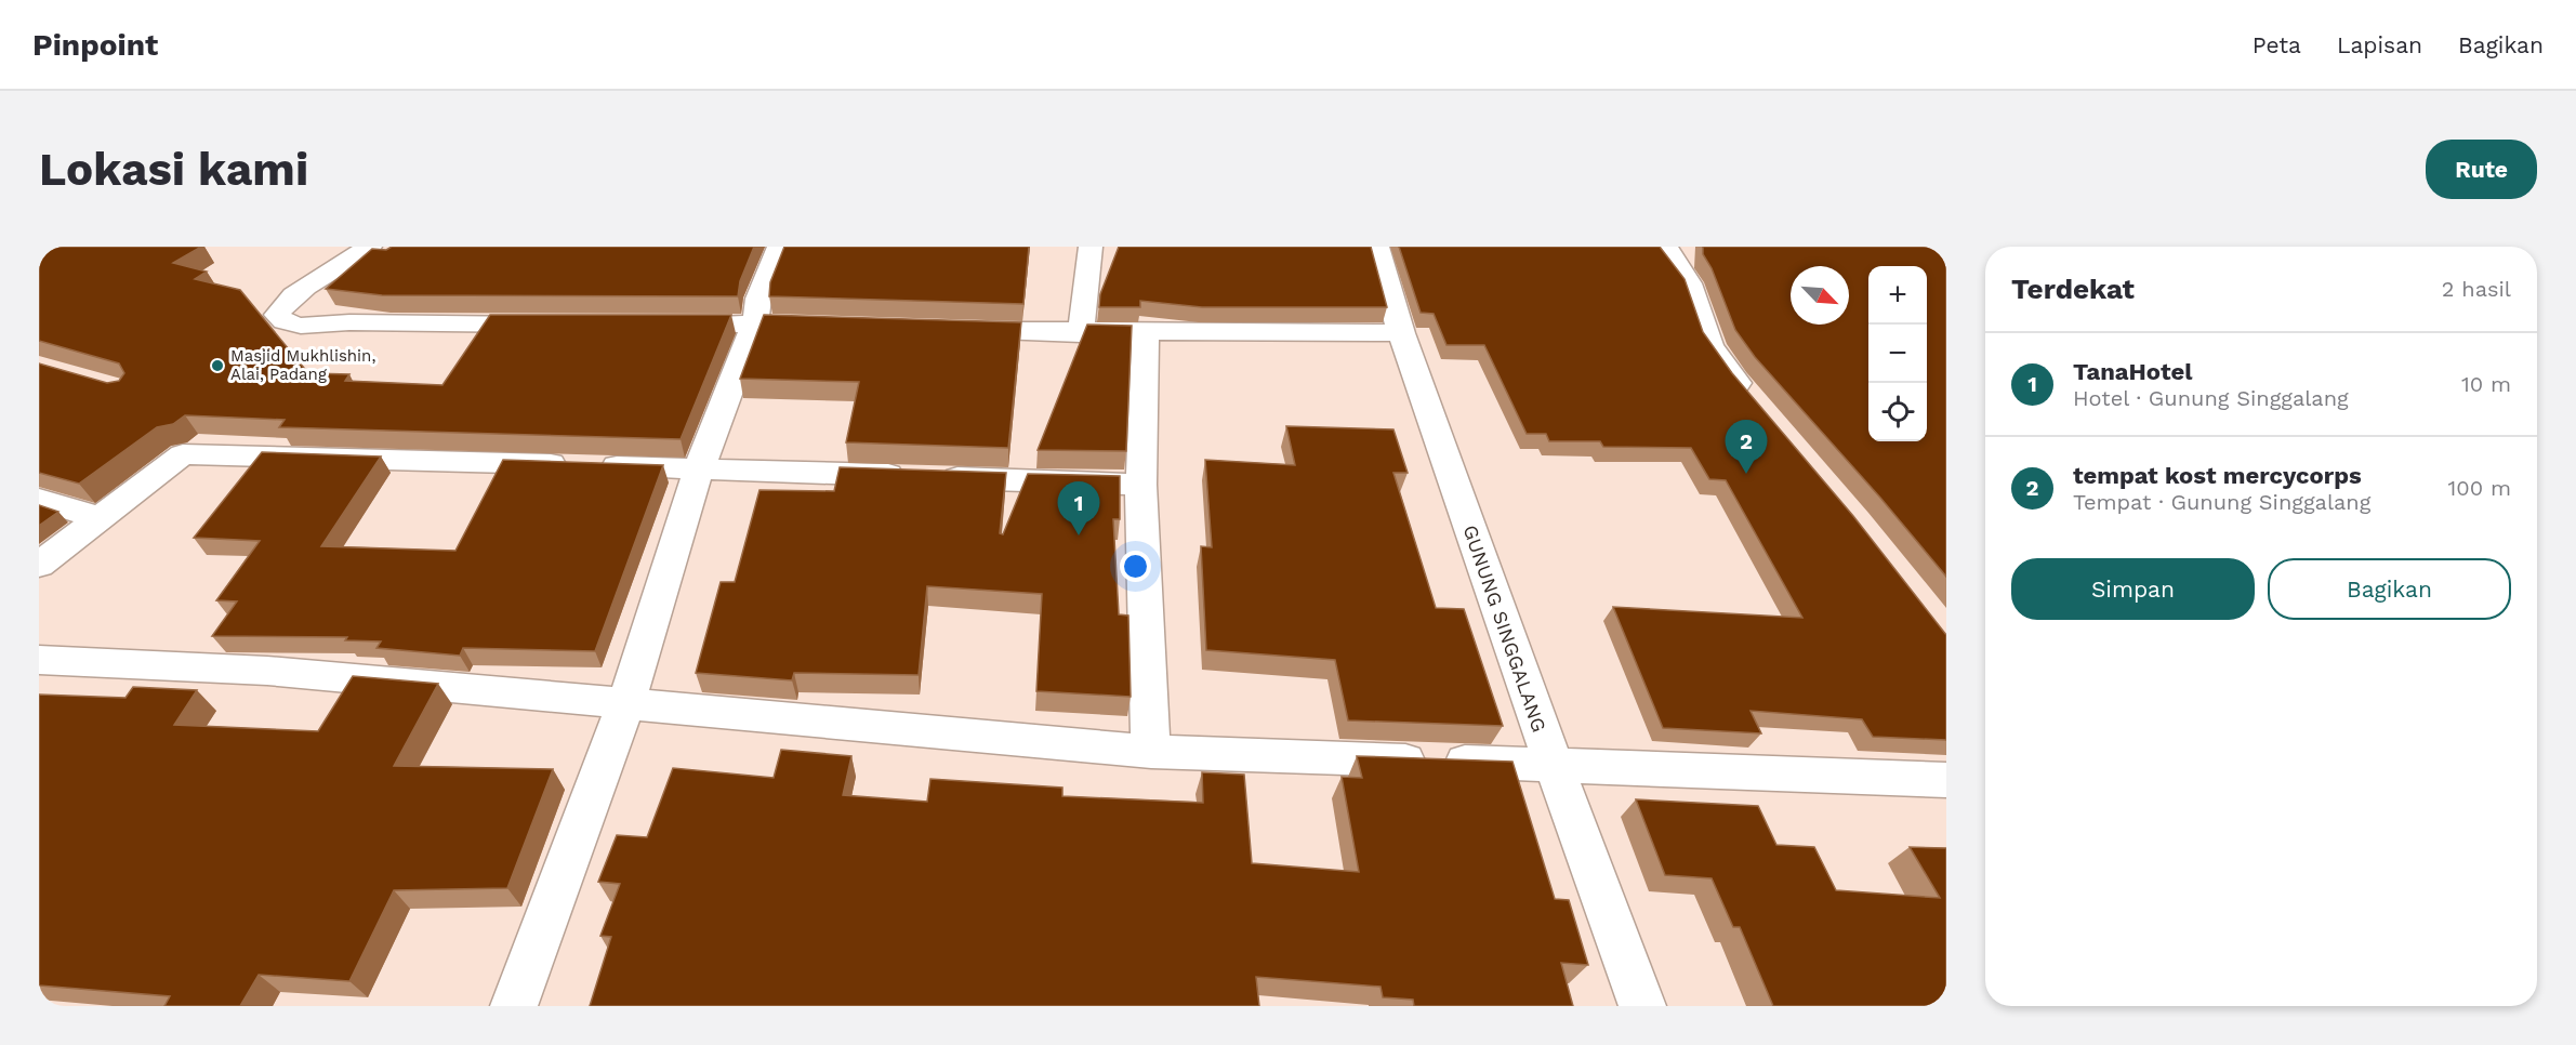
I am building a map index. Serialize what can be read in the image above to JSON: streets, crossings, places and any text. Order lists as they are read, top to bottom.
{
  "streets": {
    "street": ["GUNUNG SINGGALANG"]
  },
  "places": ["Masjid Mukhlishin, Alai, Padang"],
  "north": "bottom right",
  "page": {
    "header": "Pinpoint",
    "nav": ["Peta", "Lapisan", "Bagikan"],
    "buttons": [
      "Rute",
      ["Simpan", "Bagikan"]
    ],
    "title": "Lokasi kami",
    "heading": ["Terdekat", "2 hasil"],
    "map_buttons": ["+", "−"],
    "list": [
      {
        "mark": "1",
        "name": "TanaHotel",
        "note": "Hotel · Gunung Singgalang",
        "value": "10 m"
      },
      {
        "mark": "2",
        "name": "tempat kost mercycorps",
        "note": "Tempat · Gunung Singgalang",
        "value": "100 m"
      }
    ],
    "pins": ["2", "1"]
  }
}
